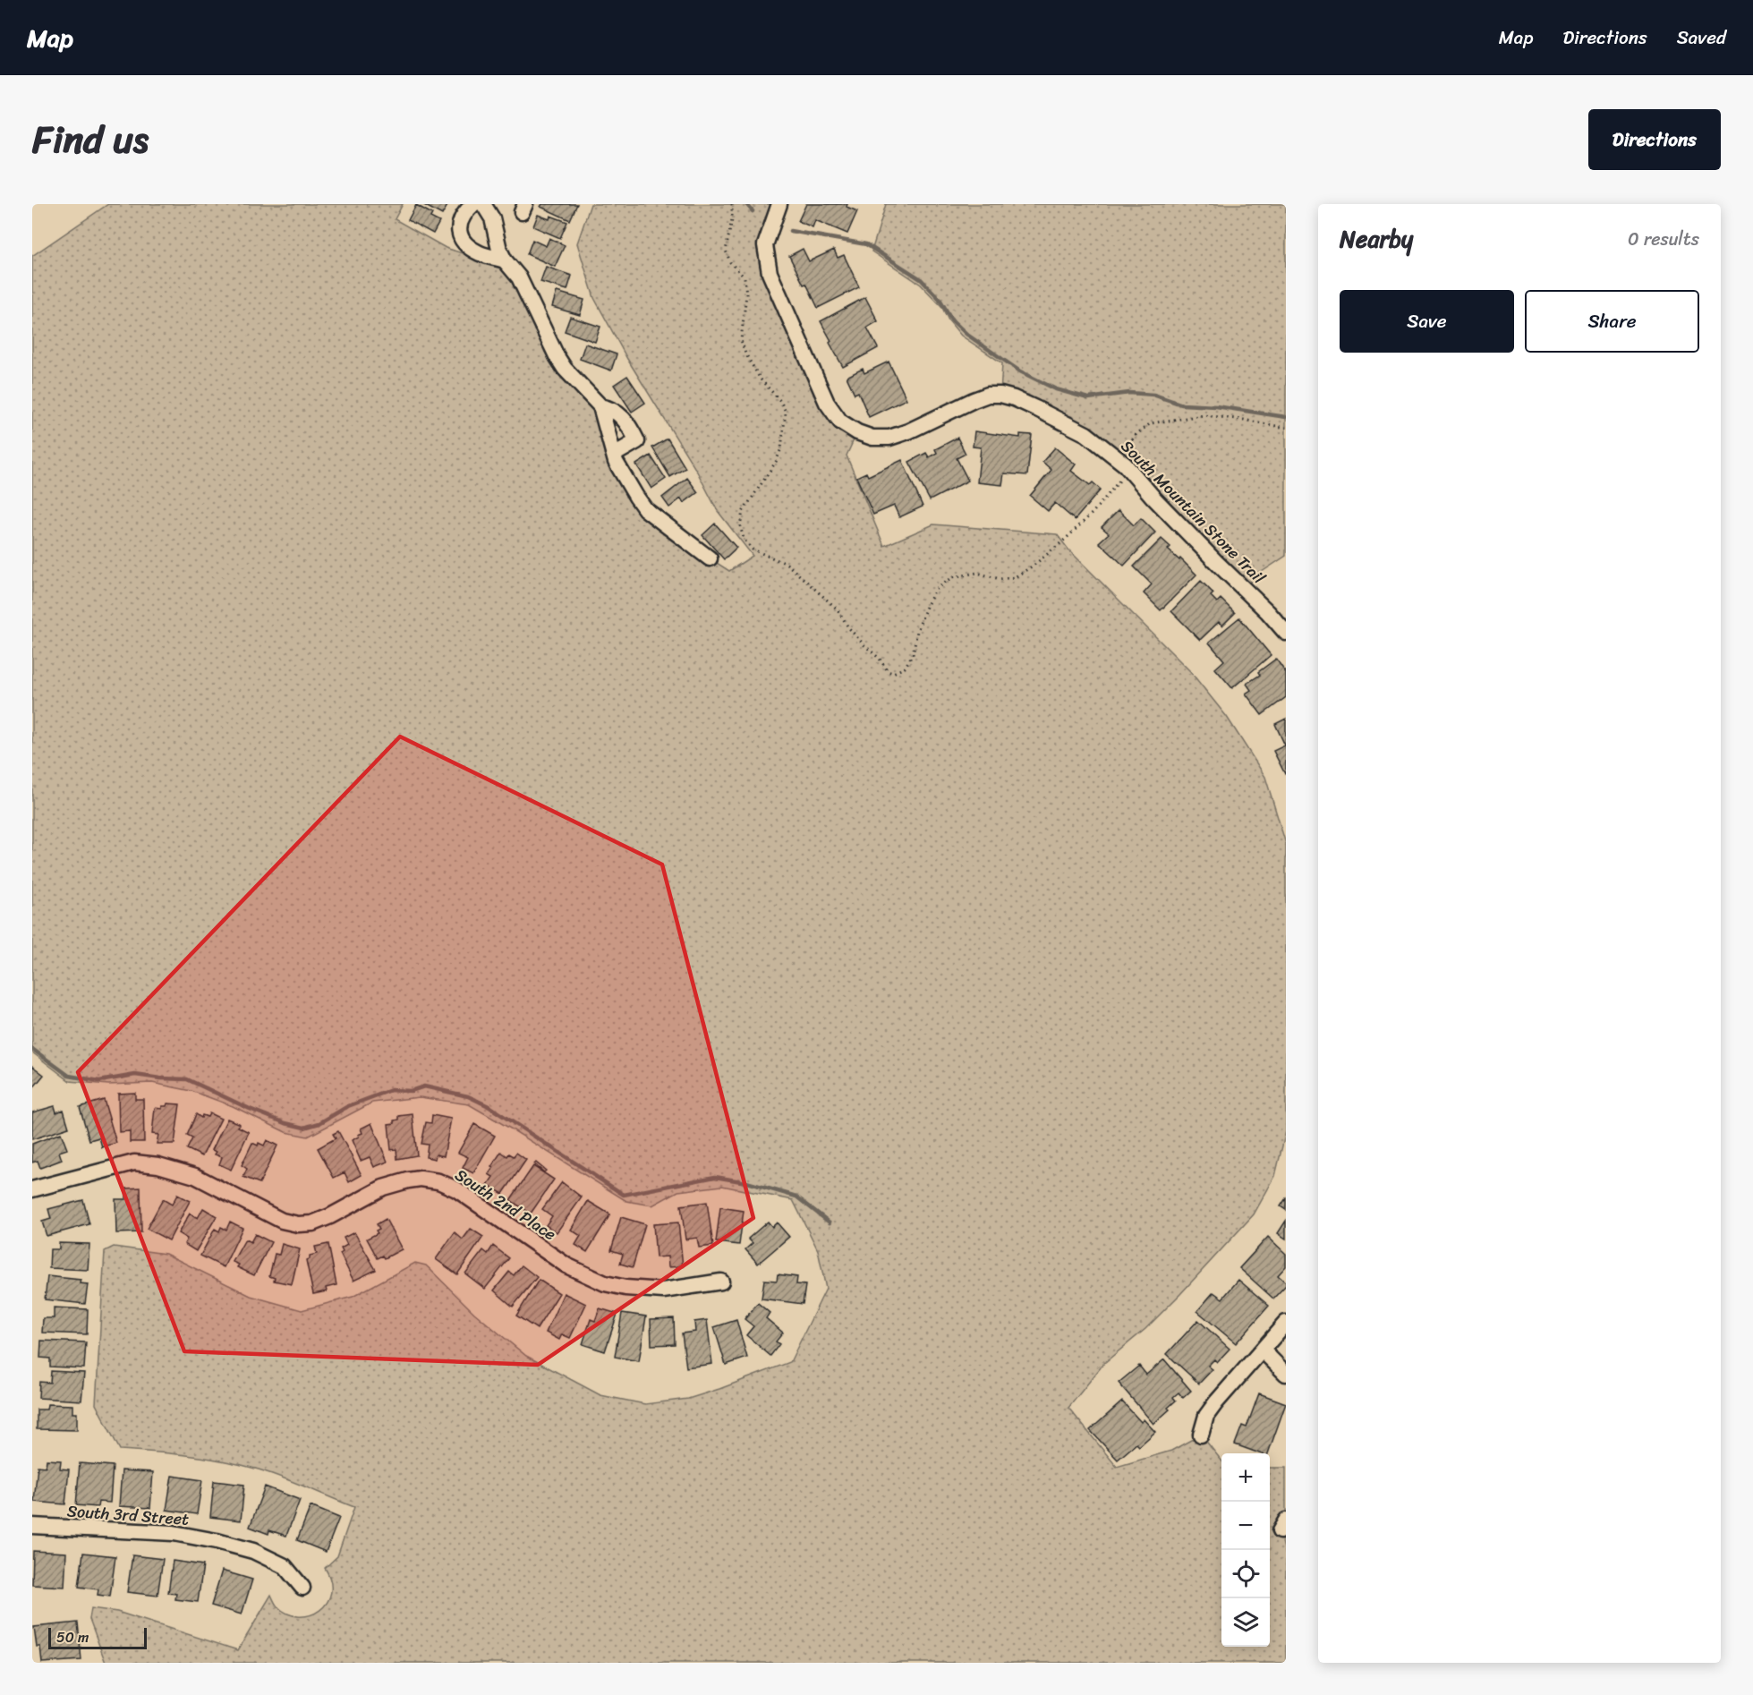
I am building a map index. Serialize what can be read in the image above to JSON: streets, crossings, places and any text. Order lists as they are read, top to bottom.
{
  "streets": {
    "street": ["South Mountain Stone Trail", "South 2nd Place", "South 3rd Street"]
  },
  "scale_bar": "50 m",
  "page": {
    "header": "Map",
    "nav": ["Map", "Directions", "Saved"],
    "title": "Find us",
    "buttons": [
      "Directions",
      ["Save", "Share"]
    ],
    "heading": ["Nearby", "0 results"],
    "map_buttons": ["+", "−"],
    "scale": "50 m"
  }
}
